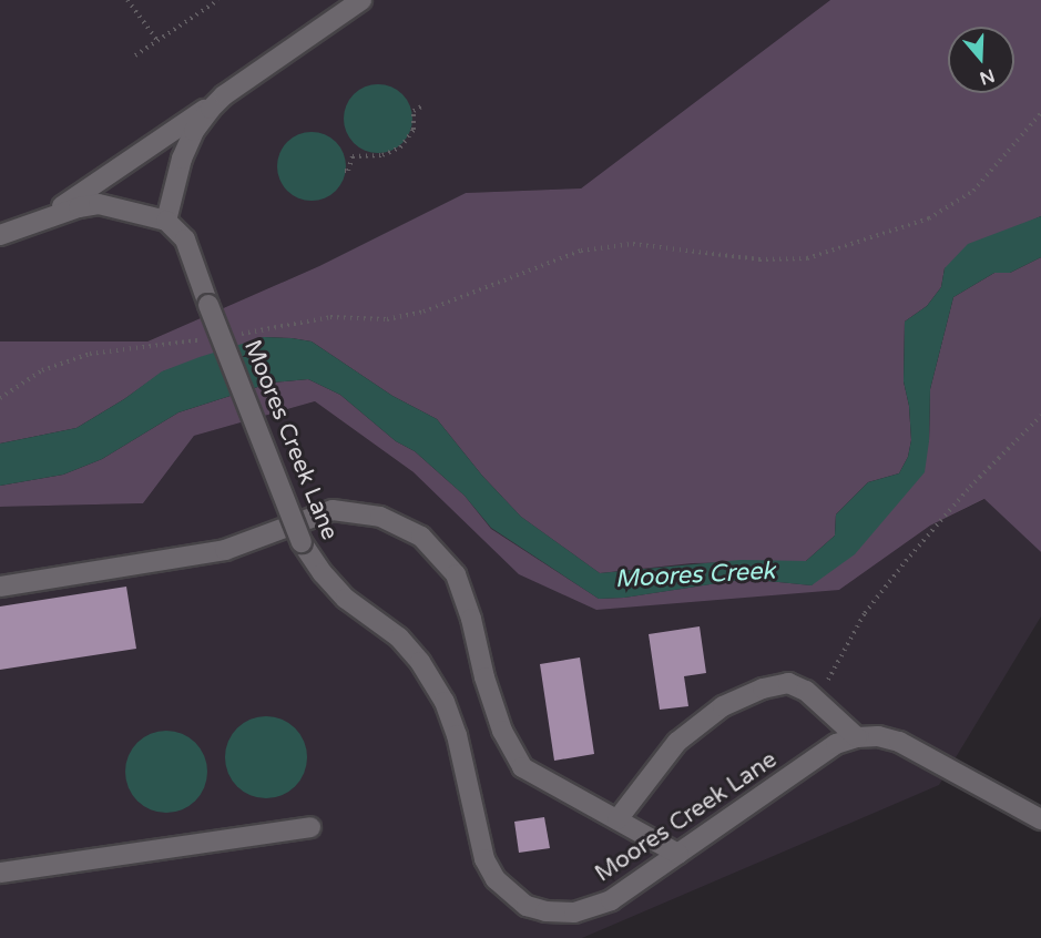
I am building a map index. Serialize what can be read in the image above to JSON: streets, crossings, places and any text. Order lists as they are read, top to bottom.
{
  "streets": {
    "lane": ["Moores Creek Lane"]
  },
  "water": ["Moores Creek"],
  "north": "bottom"
}
